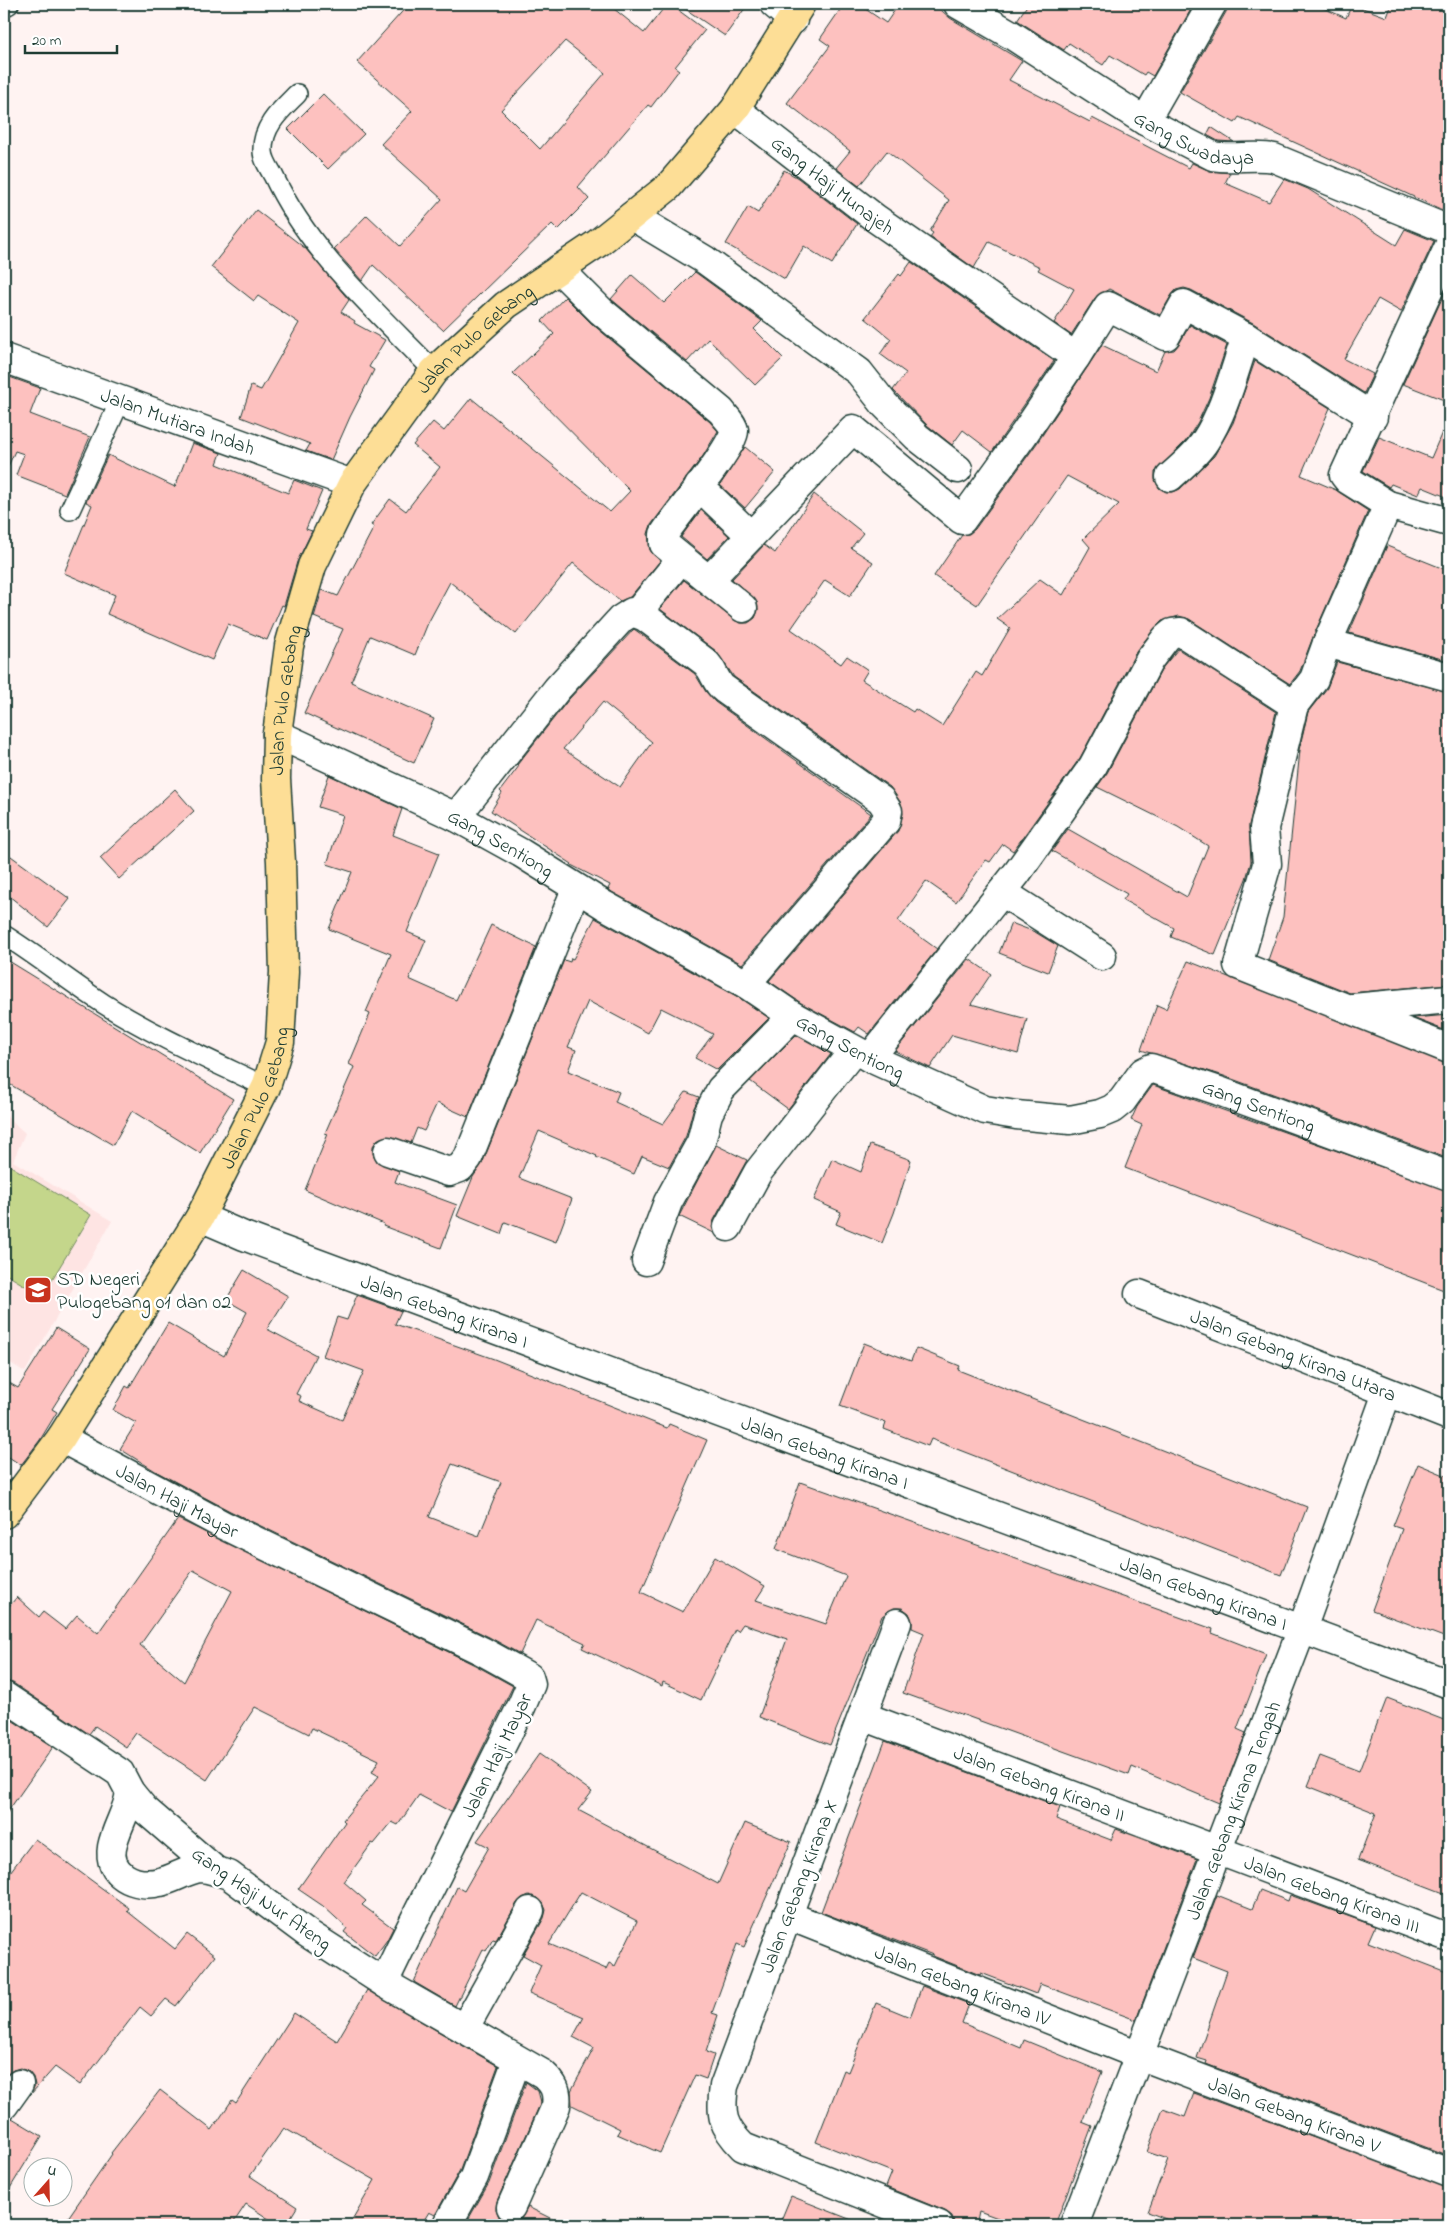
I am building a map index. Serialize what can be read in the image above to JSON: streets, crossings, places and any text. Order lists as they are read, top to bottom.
{
  "streets": {
    "main road": ["Jalan Pulo Gebang"],
    "street": [
      "Gang Swadaya",
      "Gang Haji Munajeh",
      "Jalan Mutiara Indah",
      "Gang Sentiong",
      "Jalan Gebang Kirana I",
      "Jalan Gebang Kirana Utara",
      "Jalan Haji Mayar",
      "Jalan Gebang Kirana II",
      "Jalan Gebang Kirana Tengah",
      "Jalan Gebang Kirana X",
      "Jalan Gebang Kirana III",
      "Gang Haji Nur Ateng",
      "Jalan Gebang Kirana IV",
      "Jalan Gebang Kirana V"
    ]
  },
  "crossings": [
    ["Gang Haji Munajeh", "Jalan Pulo Gebang"],
    ["Jalan Pulo Gebang", "Jalan Mutiara Indah"],
    ["Jalan Pulo Gebang", "Gang Sentiong"],
    ["Jalan Pulo Gebang", "Jalan Gebang Kirana I"],
    ["Jalan Pulo Gebang", "Jalan Haji Mayar"],
    ["Jalan Gebang Kirana I", "Jalan Gebang Kirana Tengah"],
    ["Jalan Gebang Kirana Utara", "Jalan Gebang Kirana Tengah"],
    ["Jalan Haji Mayar", "Gang Haji Nur Ateng"],
    ["Jalan Gebang Kirana II", "Jalan Gebang Kirana Tengah"],
    ["Jalan Gebang Kirana II", "Jalan Gebang Kirana X"],
    ["Jalan Gebang Kirana II", "Jalan Gebang Kirana III"],
    ["Jalan Gebang Kirana Tengah", "Jalan Gebang Kirana III"],
    ["Jalan Gebang Kirana Tengah", "Jalan Gebang Kirana IV"],
    ["Jalan Gebang Kirana Tengah", "Jalan Gebang Kirana V"],
    ["Jalan Gebang Kirana X", "Jalan Gebang Kirana IV"],
    ["Jalan Gebang Kirana IV", "Jalan Gebang Kirana V"]
  ],
  "places": {
    "school or university": ["SD Negeri Pulogebang 01 dan 02"]
  },
  "scale_bar": "20 m",
  "north": "top"
}
